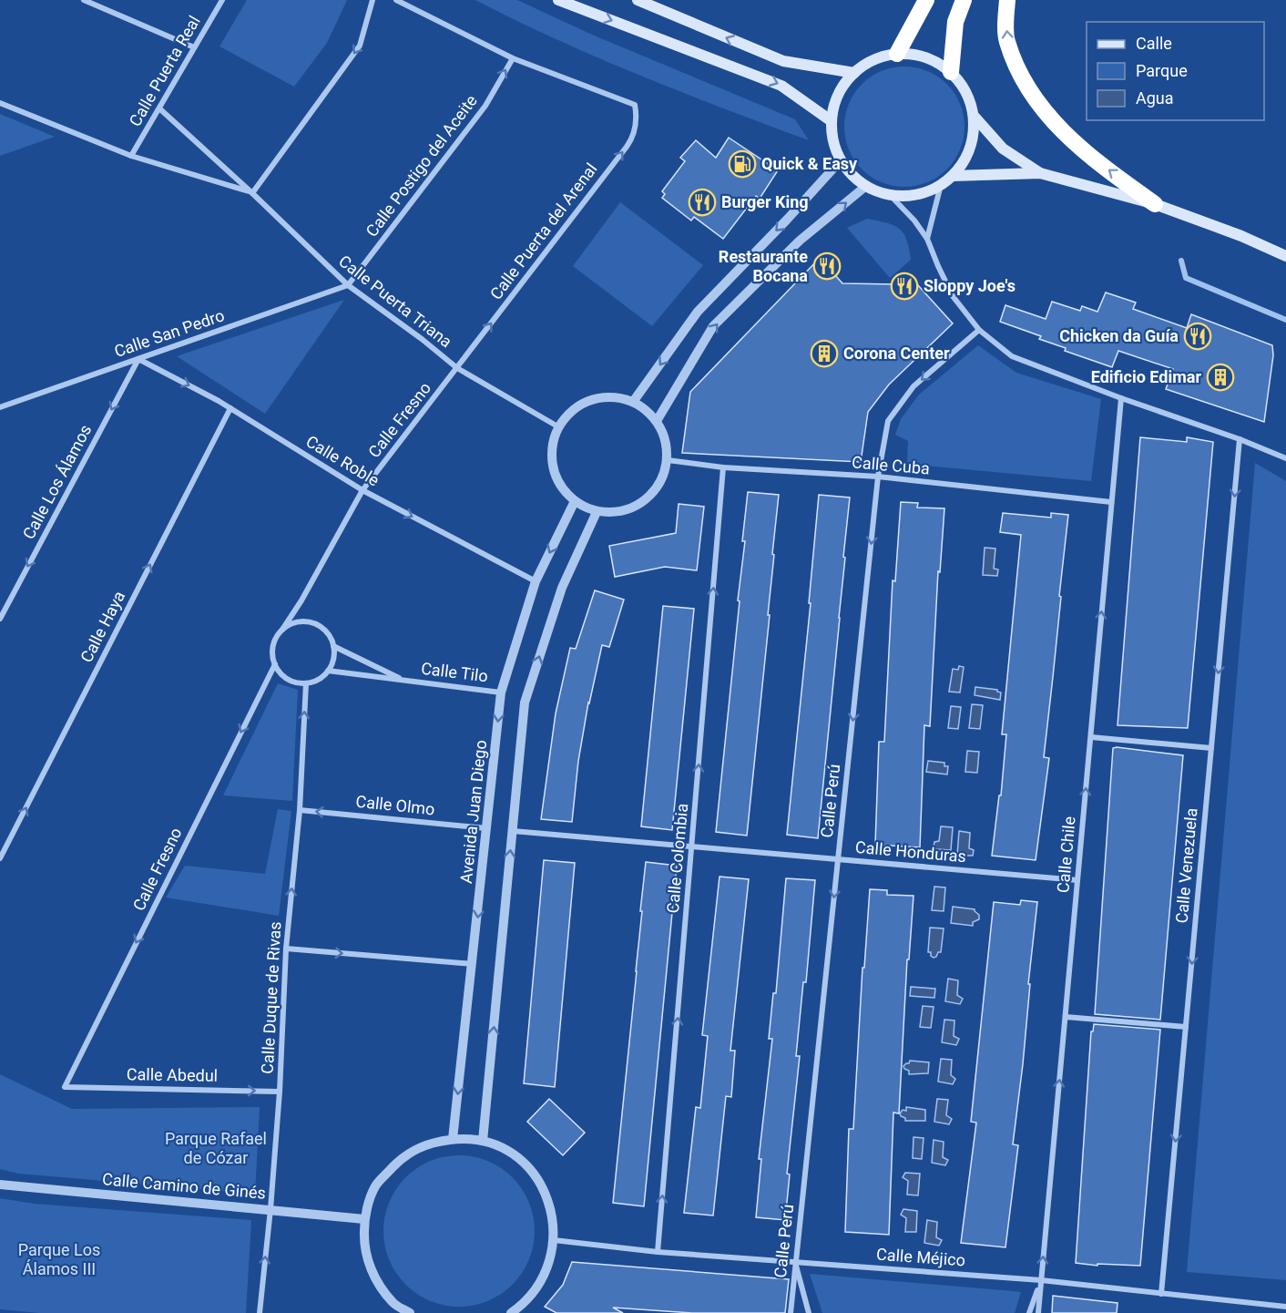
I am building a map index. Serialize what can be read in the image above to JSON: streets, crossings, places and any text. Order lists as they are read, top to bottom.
{
  "streets": {
    "street": [
      "Calle Puerta Real",
      "Calle Postigo del Aceite",
      "Calle Puerta del Arenal",
      "Calle Puerta Triana",
      "Calle San Pedro",
      "Calle Fresno",
      "Calle Roble",
      "Calle Cuba",
      "Calle Los Álamos",
      "Calle Haya",
      "Calle Tilo",
      "Calle Perú",
      "Calle Olmo",
      "Avenida Juan Diego",
      "Calle Honduras",
      "Calle Chile",
      "Calle Colombia",
      "Calle Venezuela",
      "Calle Duque de Rivas",
      "Calle Abedul",
      "Calle Camino de Ginés",
      "Calle Méjico"
    ]
  },
  "crossings": [
    ["Calle Puerta Real", "Calle Puerta Triana"],
    ["Calle Postigo del Aceite", "Calle Puerta del Arenal"],
    ["Calle Postigo del Aceite", "Calle Puerta Triana"],
    ["Calle Postigo del Aceite", "Calle San Pedro"],
    ["Calle Puerta del Arenal", "Calle Puerta Triana"],
    ["Calle Puerta del Arenal", "Calle Fresno"],
    ["Calle Puerta Triana", "Calle San Pedro"],
    ["Calle Puerta Triana", "Calle Fresno"],
    ["Calle Puerta Triana", "Calle Cuba"],
    ["Calle Puerta Triana", "Avenida Juan Diego"],
    ["Calle San Pedro", "Calle Roble"],
    ["Calle San Pedro", "Calle Los Álamos"],
    ["Calle Fresno", "Calle Roble"],
    ["Calle Fresno", "Calle Tilo"],
    ["Calle Fresno", "Calle Duque de Rivas"],
    ["Calle Fresno", "Calle Abedul"],
    ["Calle Roble", "Calle Los Álamos"],
    ["Calle Roble", "Calle Haya"],
    ["Calle Roble", "Avenida Juan Diego"],
    ["Calle Cuba", "Calle Perú"],
    ["Calle Cuba", "Avenida Juan Diego"],
    ["Calle Cuba", "Calle Chile"],
    ["Calle Cuba", "Calle Colombia"],
    ["Calle Tilo", "Avenida Juan Diego"],
    ["Calle Tilo", "Calle Duque de Rivas"],
    ["Calle Perú", "Calle Honduras"],
    ["Calle Perú", "Calle Méjico"],
    ["Calle Olmo", "Avenida Juan Diego"],
    ["Calle Olmo", "Calle Duque de Rivas"],
    ["Calle Honduras", "Calle Chile"],
    ["Calle Honduras", "Calle Colombia"],
    ["Calle Chile", "Calle Méjico"],
    ["Calle Colombia", "Calle Méjico"],
    ["Calle Venezuela", "Calle Méjico"],
    ["Calle Duque de Rivas", "Calle Abedul"],
    ["Calle Duque de Rivas", "Calle Camino de Ginés"]
  ],
  "one_way": [
    "Calle Postigo del Aceite",
    "Calle Fresno",
    "Calle Roble",
    "Calle Los Álamos",
    "Calle Haya",
    "Calle Perú",
    "Calle Olmo",
    "Calle Chile",
    "Calle Colombia",
    "Calle Venezuela",
    "Calle Duque de Rivas",
    "Calle Abedul"
  ],
  "parks": ["Parque Rafael de Cózar", "Parque Los Álamos III"],
  "places": {
    "fuel station": ["Quick & Easy"],
    "restaurant": [
      "Burger King",
      "Restaurante Bocana",
      "Sloppy Joe's",
      "Chicken da Guía"
    ],
    "building": ["Corona Center", "Edificio Edimar"]
  },
  "legend": ["Calle", "Parque", "Agua"]
}
